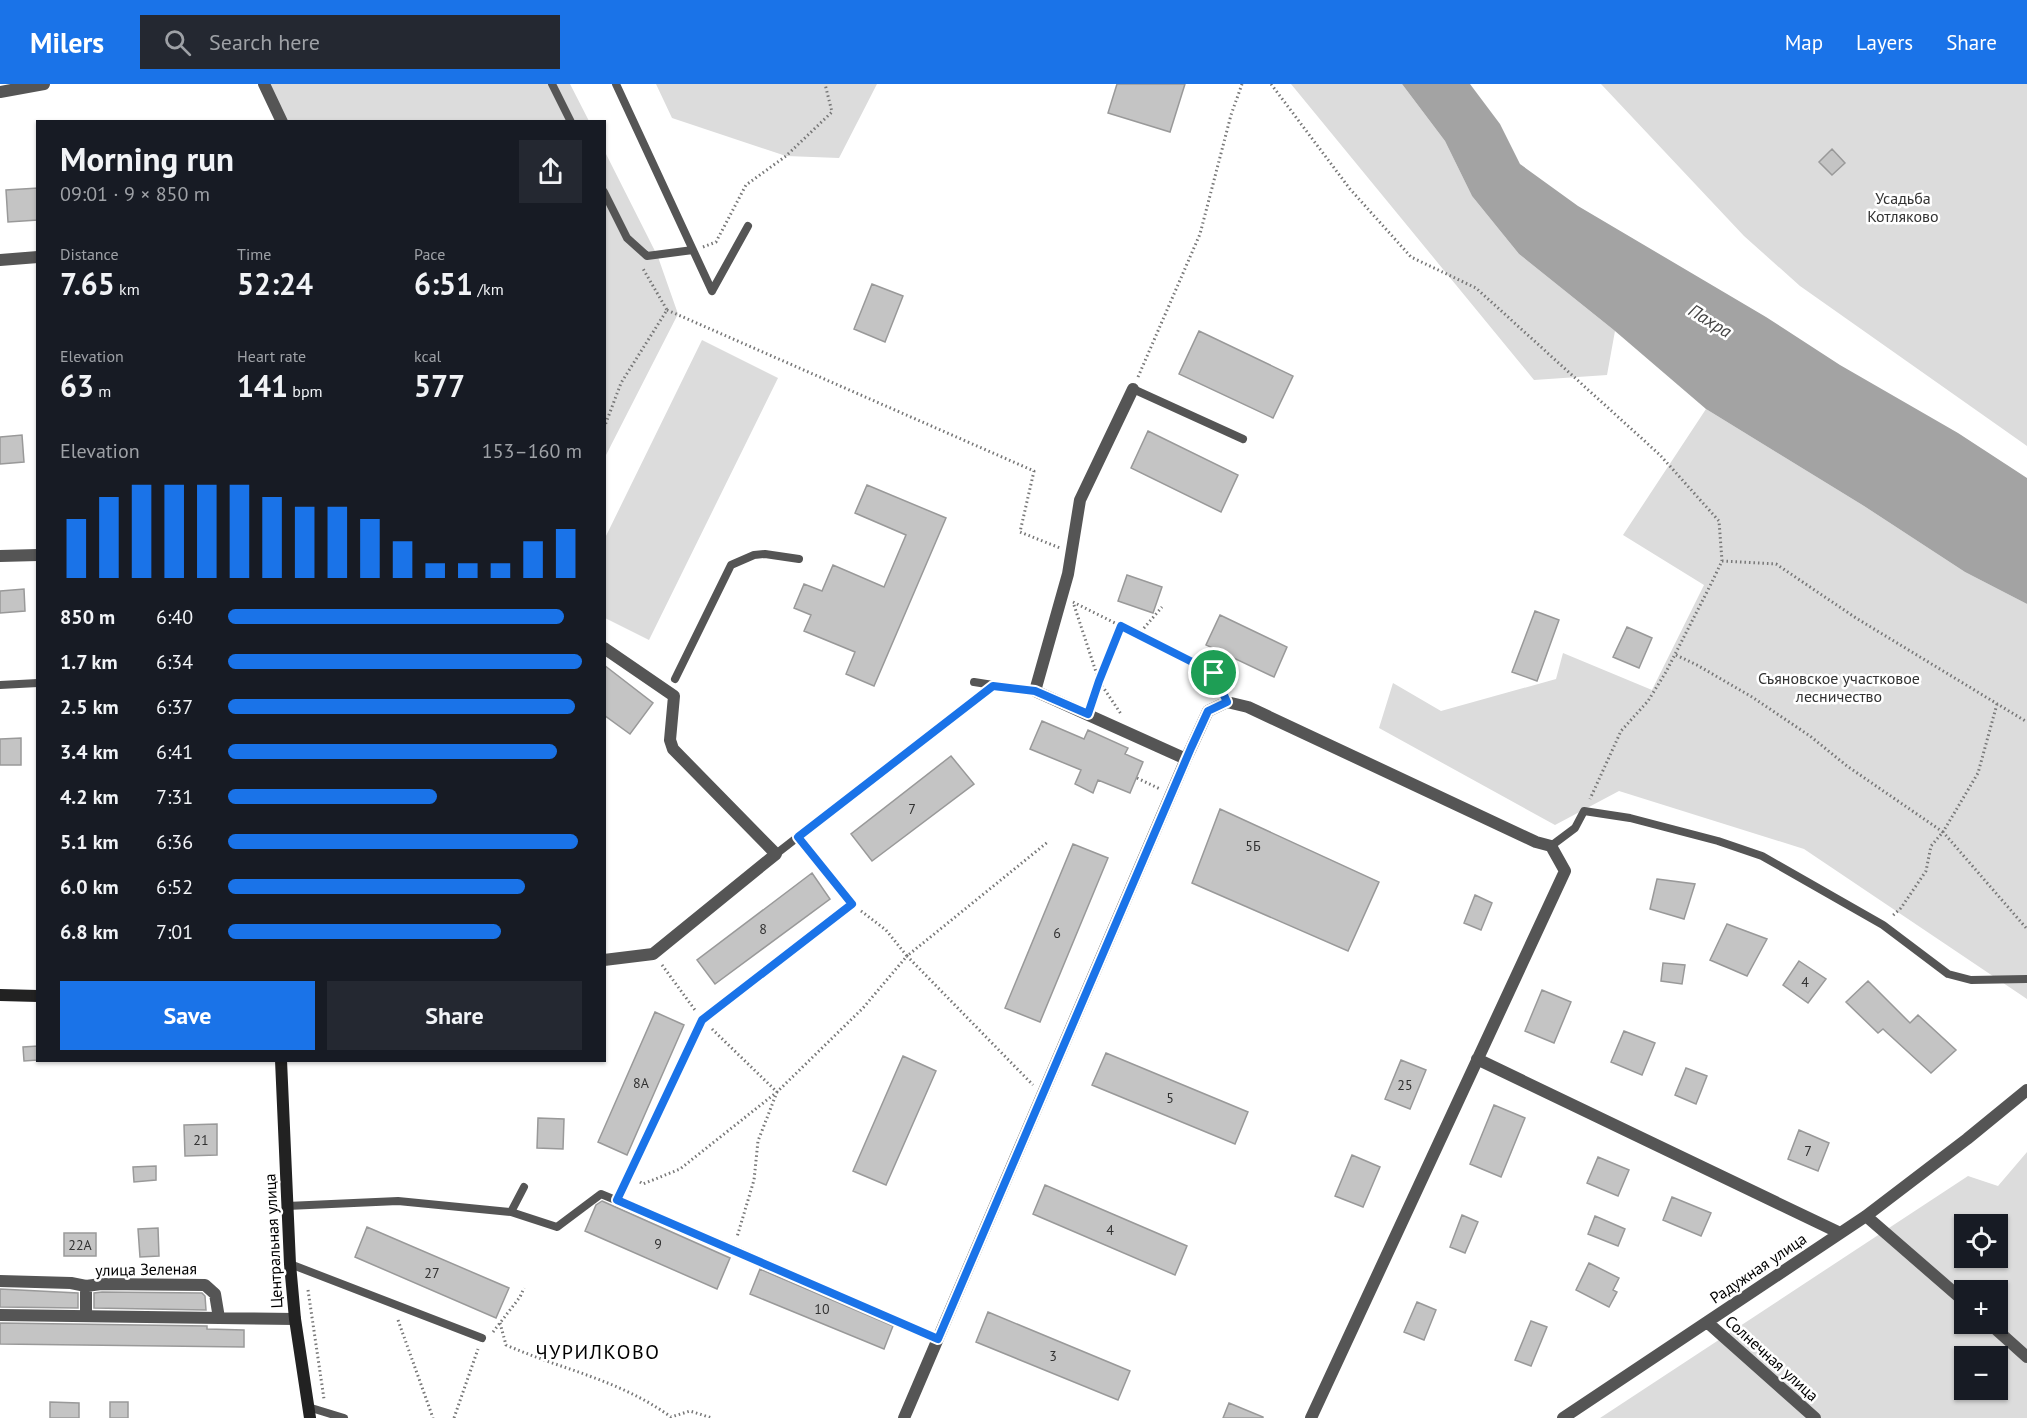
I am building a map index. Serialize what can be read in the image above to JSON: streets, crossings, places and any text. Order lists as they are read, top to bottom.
{
  "streets": {
    "street": [
      "Центральная улица",
      "Радужная улица",
      "улица Зеленая",
      "Солнечная улица"
    ]
  },
  "crossings": [
    ["Радужная улица", "Солнечная улица"]
  ],
  "districts": ["ЧУРИЛКОВО"],
  "water": ["Пахра"],
  "parks": ["Усадьба Котляково", "Съяновское участковое лесничество"],
  "house_numbers": [
    "7",
    "5Б",
    "8",
    "6",
    "4",
    "8А",
    "25",
    "5",
    "21",
    "7",
    "4",
    "9",
    "22А",
    "27",
    "10",
    "3"
  ],
  "page": {
    "header": "Milers",
    "search": "Search here",
    "nav": ["Map", "Layers", "Share"],
    "heading": ["Morning run", "09:01 · 9 × 850 m"],
    "stats": [
      ["Distance", "7.65 km"],
      ["Time", "52:24"],
      ["Pace", "6:51 /km"],
      ["Elevation", "63 m"],
      ["Heart rate", "141 bpm"],
      ["kcal", "577"]
    ],
    "chart": ["Elevation", "153–160 m"],
    "list": [
      {
        "name": "850 m",
        "note": "6:40"
      },
      {
        "name": "1.7 km",
        "note": "6:34"
      },
      {
        "name": "2.5 km",
        "note": "6:37"
      },
      {
        "name": "3.4 km",
        "note": "6:41"
      },
      {
        "name": "4.2 km",
        "note": "7:31"
      },
      {
        "name": "5.1 km",
        "note": "6:36"
      },
      {
        "name": "6.0 km",
        "note": "6:52"
      },
      {
        "name": "6.8 km",
        "note": "7:01"
      }
    ],
    "buttons": ["Save", "Share"],
    "map_buttons": ["+", "−"]
  }
}
